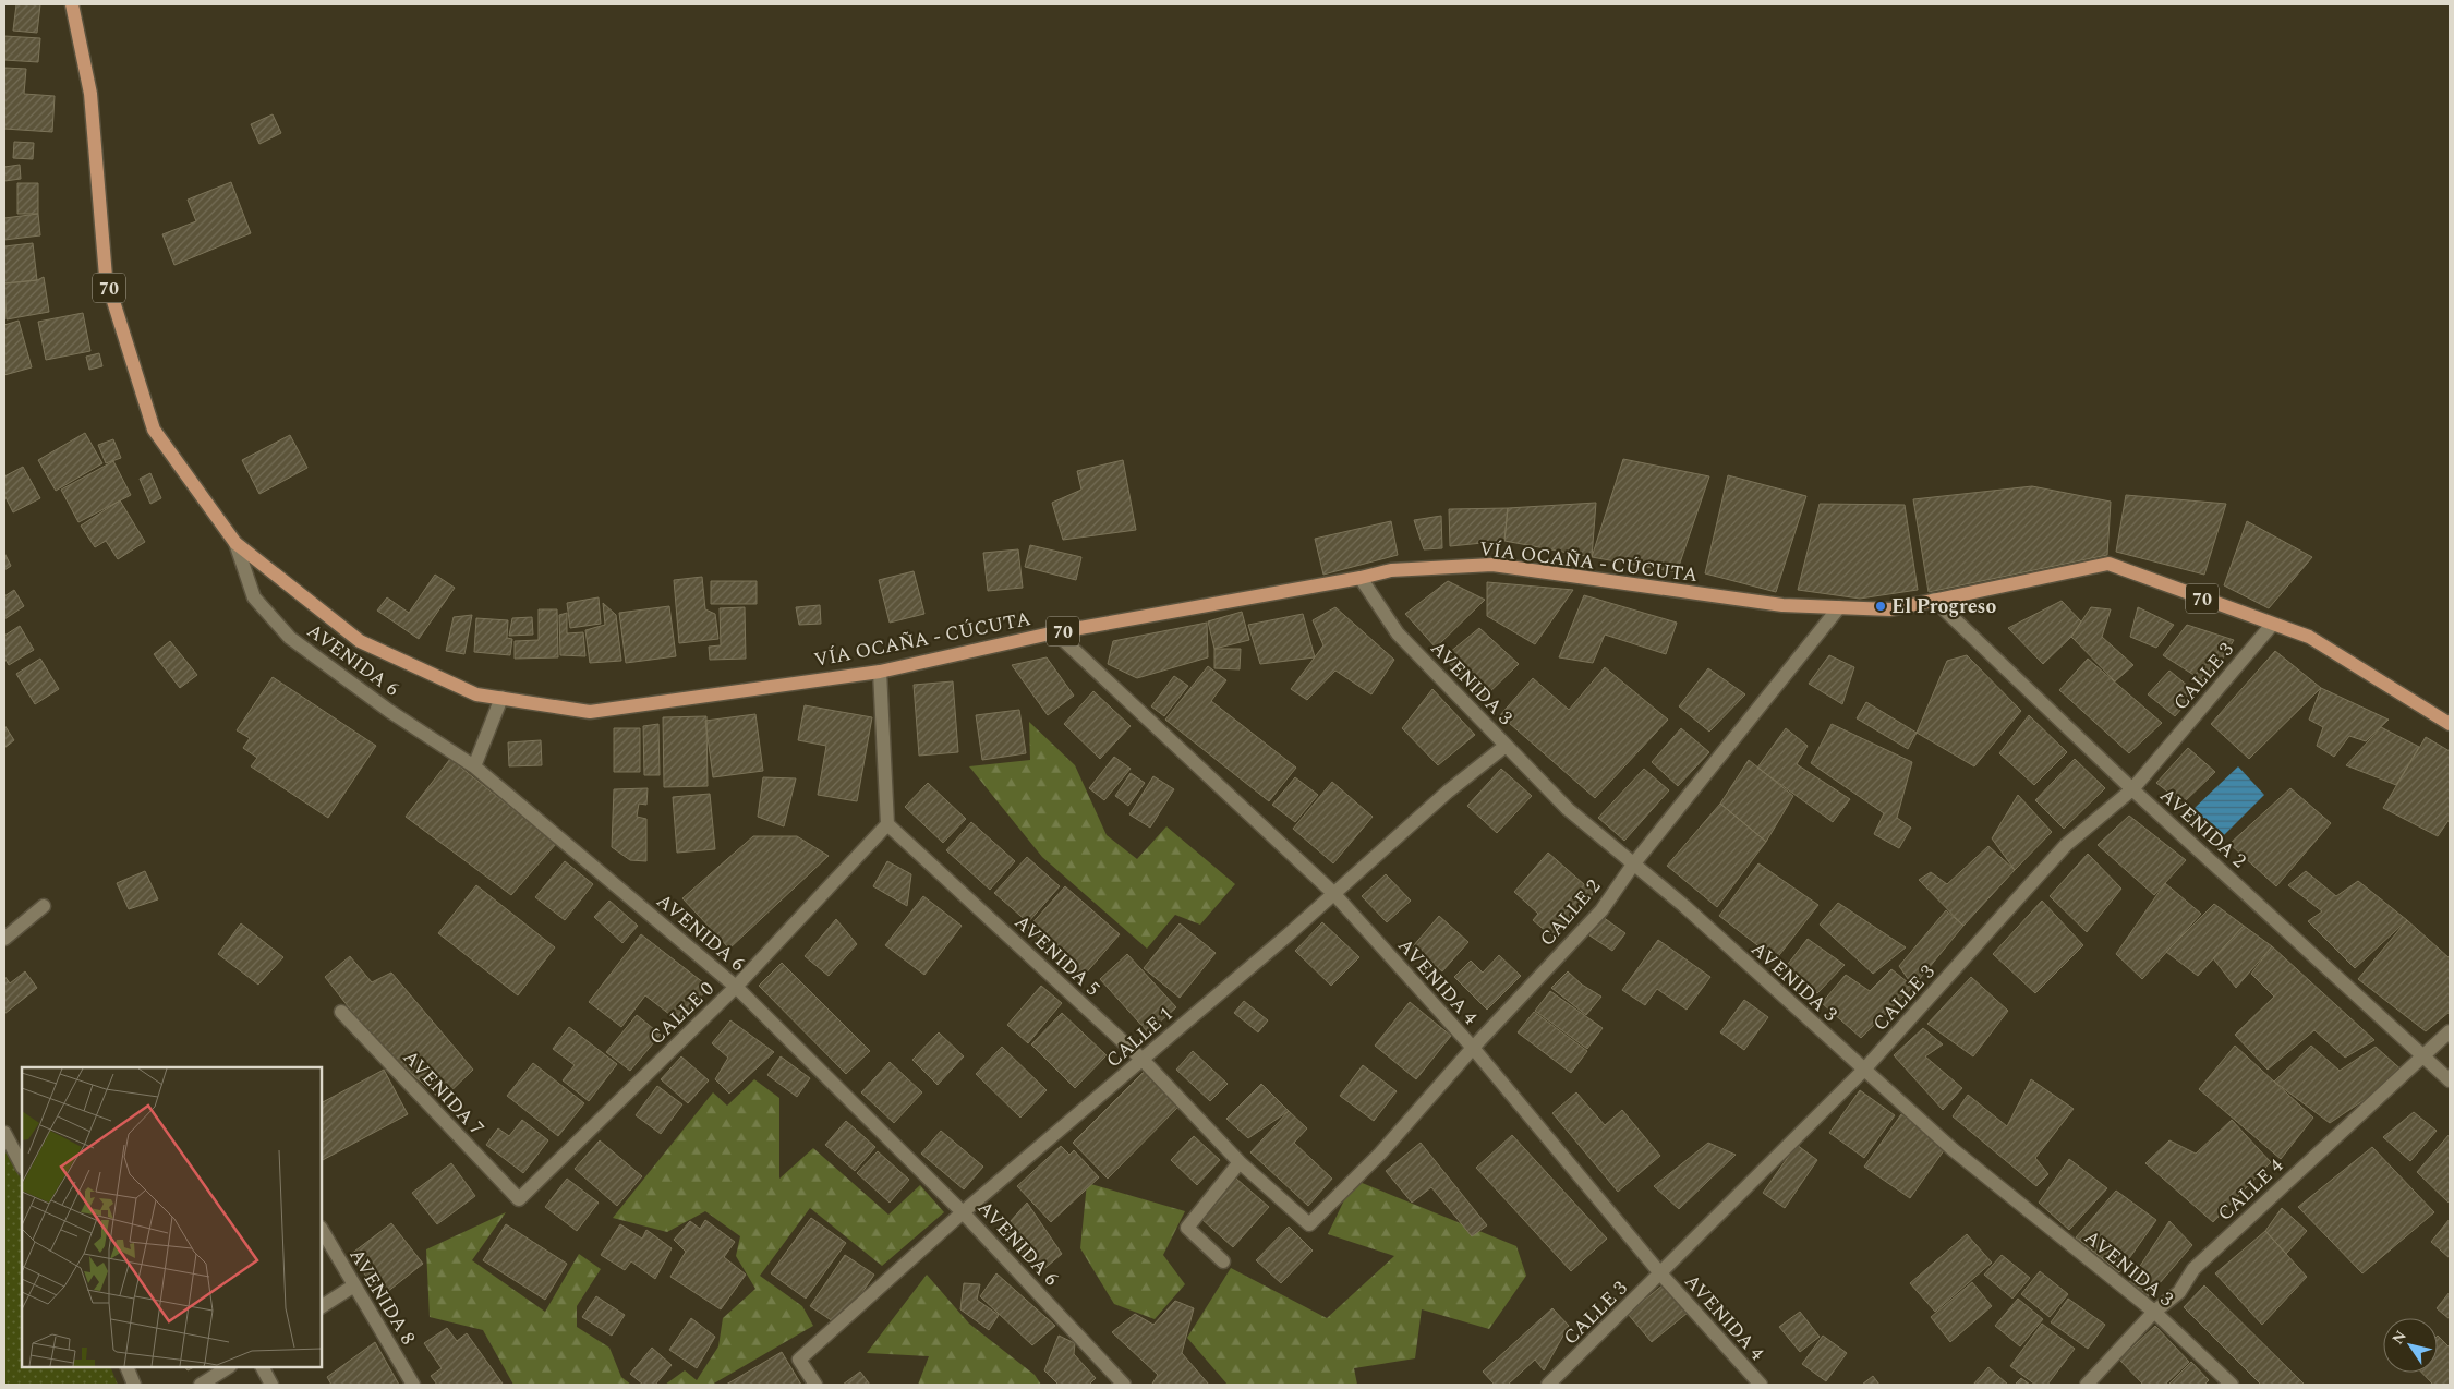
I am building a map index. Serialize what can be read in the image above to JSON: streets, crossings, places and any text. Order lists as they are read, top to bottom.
{
  "streets": {
    "main road": ["70", "VÍA OCAÑA - CÚCUTA"],
    "street": [
      "AVENIDA 6",
      "CALLE 3",
      "AVENIDA 3",
      "AVENIDA 2",
      "CALLE 2",
      "AVENIDA 5",
      "AVENIDA 4",
      "CALLE 0",
      "CALLE 1",
      "AVENIDA 7",
      "CALLE 4",
      "AVENIDA 8"
    ]
  },
  "crossings": [
    ["VÍA OCAÑA - CÚCUTA", "AVENIDA 6"],
    ["VÍA OCAÑA - CÚCUTA", "CALLE 3"],
    ["VÍA OCAÑA - CÚCUTA", "AVENIDA 3"],
    ["VÍA OCAÑA - CÚCUTA", "AVENIDA 2"],
    ["VÍA OCAÑA - CÚCUTA", "CALLE 2"],
    ["VÍA OCAÑA - CÚCUTA", "AVENIDA 4"],
    ["AVENIDA 6", "CALLE 0"],
    ["AVENIDA 6", "CALLE 1"],
    ["CALLE 3", "AVENIDA 3"],
    ["CALLE 3", "AVENIDA 2"],
    ["CALLE 3", "AVENIDA 4"],
    ["AVENIDA 3", "CALLE 2"],
    ["AVENIDA 3", "CALLE 1"],
    ["AVENIDA 3", "CALLE 4"],
    ["AVENIDA 2", "CALLE 4"],
    ["CALLE 2", "AVENIDA 5"],
    ["CALLE 2", "AVENIDA 4"],
    ["AVENIDA 5", "CALLE 0"],
    ["AVENIDA 5", "CALLE 1"],
    ["AVENIDA 4", "CALLE 1"],
    ["CALLE 0", "AVENIDA 7"]
  ],
  "places": ["El Progreso"],
  "north": "top left"
}
